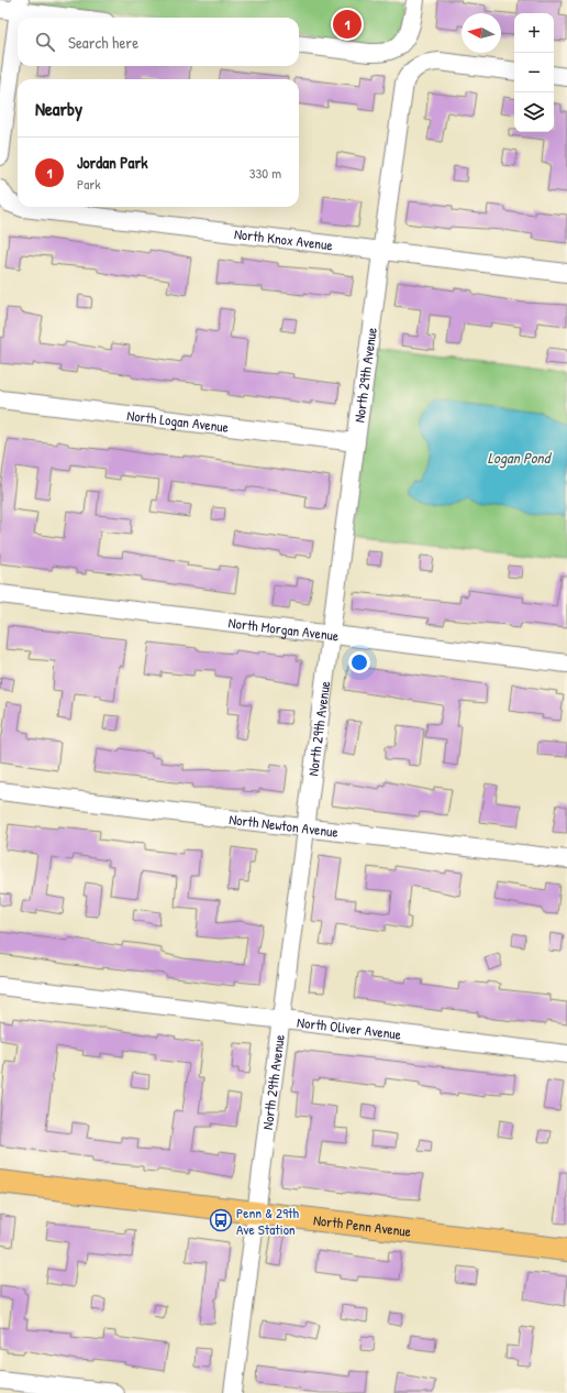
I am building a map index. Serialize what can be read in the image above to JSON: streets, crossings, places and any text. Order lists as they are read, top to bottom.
{
  "streets": {
    "main road": ["North Penn Avenue"],
    "street": [
      "North Knox Avenue",
      "North 29th Avenue",
      "North Logan Avenue",
      "North Morgan Avenue",
      "North Newton Avenue",
      "North Oliver Avenue"
    ]
  },
  "crossings": [
    ["North Knox Avenue", "North 29th Avenue"],
    ["North 29th Avenue", "North Logan Avenue"],
    ["North 29th Avenue", "North Morgan Avenue"],
    ["North 29th Avenue", "North Newton Avenue"],
    ["North 29th Avenue", "North Oliver Avenue"],
    ["North 29th Avenue", "North Penn Avenue"]
  ],
  "water": ["Logan Pond"],
  "places": {
    "bus stop": ["Penn & 29th Ave Station"]
  },
  "north": "left",
  "page": {
    "pins": "1",
    "map_buttons": ["+", "−"],
    "search": "Search here",
    "heading": "Nearby",
    "list": [
      {
        "mark": "1",
        "name": "Jordan Park",
        "note": "Park",
        "value": "330 m"
      }
    ]
  }
}
